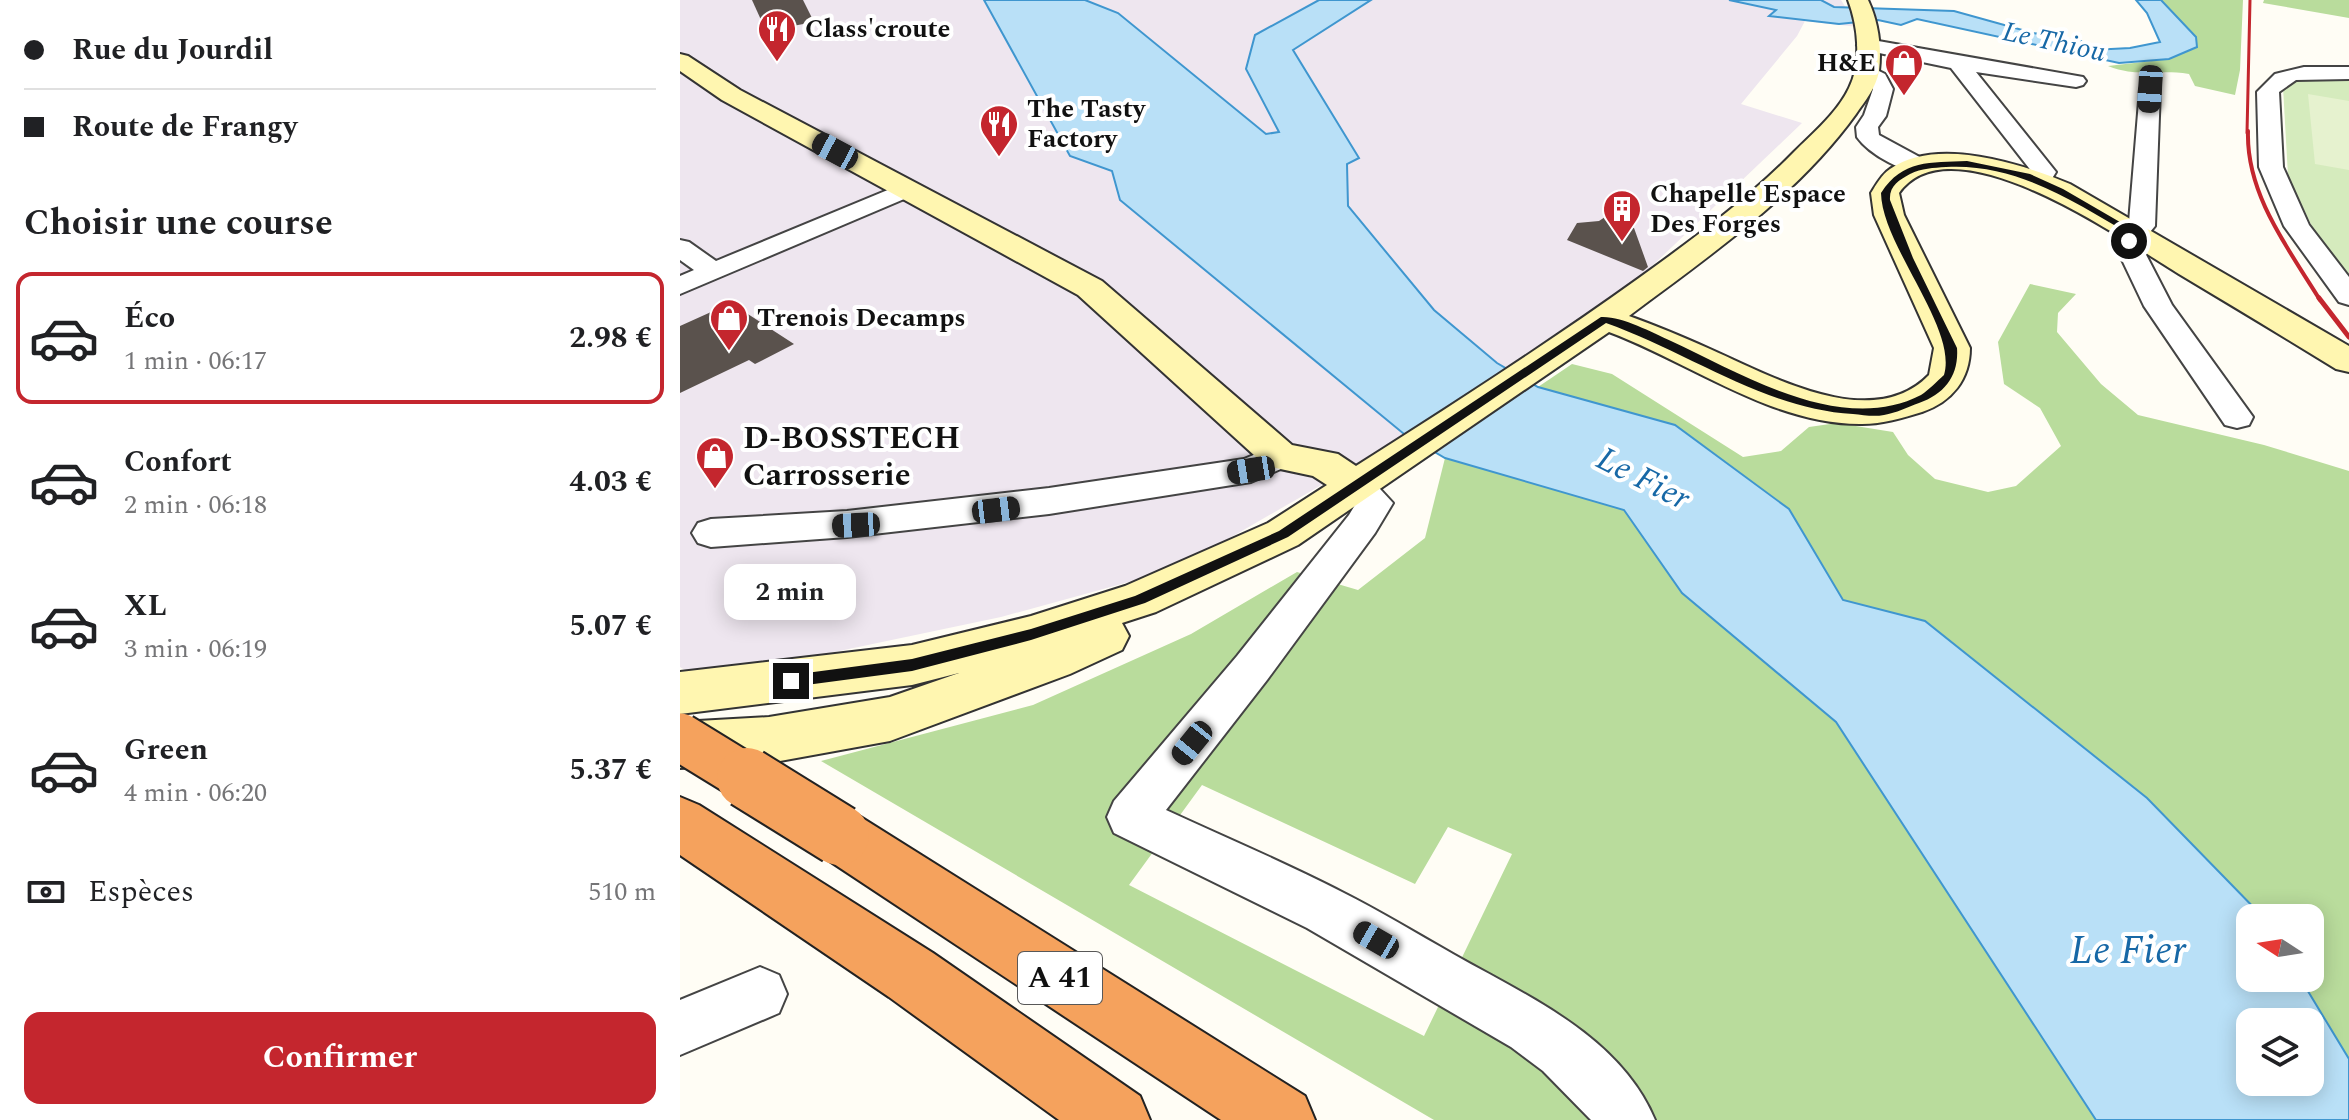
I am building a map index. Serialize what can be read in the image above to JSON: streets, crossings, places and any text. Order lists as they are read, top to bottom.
{
  "streets": {
    "highway": ["A 41"]
  },
  "water": ["Le Thiou", "Le Fier"],
  "places": {
    "restaurant": ["Class'croute", "The Tasty Factory"],
    "shop": ["H&E", "Trenois Decamps", "D-BOSSTECH Carrosserie"],
    "building": ["Chapelle Espace Des Forges"]
  },
  "north": "left",
  "page": {
    "banner": ["Rue du Jourdil", "Route de Frangy"],
    "heading": "Choisir une course",
    "list": [
      {
        "name": "Éco",
        "note": "1 min · 06:17",
        "value": "2.98 €"
      },
      {
        "name": "Confort",
        "note": "2 min · 06:18",
        "value": "4.03 €"
      },
      {
        "name": "XL",
        "note": "3 min · 06:19",
        "value": "5.07 €"
      },
      {
        "name": "Green",
        "note": "4 min · 06:20",
        "value": "5.37 €"
      }
    ],
    "bubble": "2 min",
    "pay": ["Espèces", "510 m"],
    "buttons": "Confirmer"
  }
}
